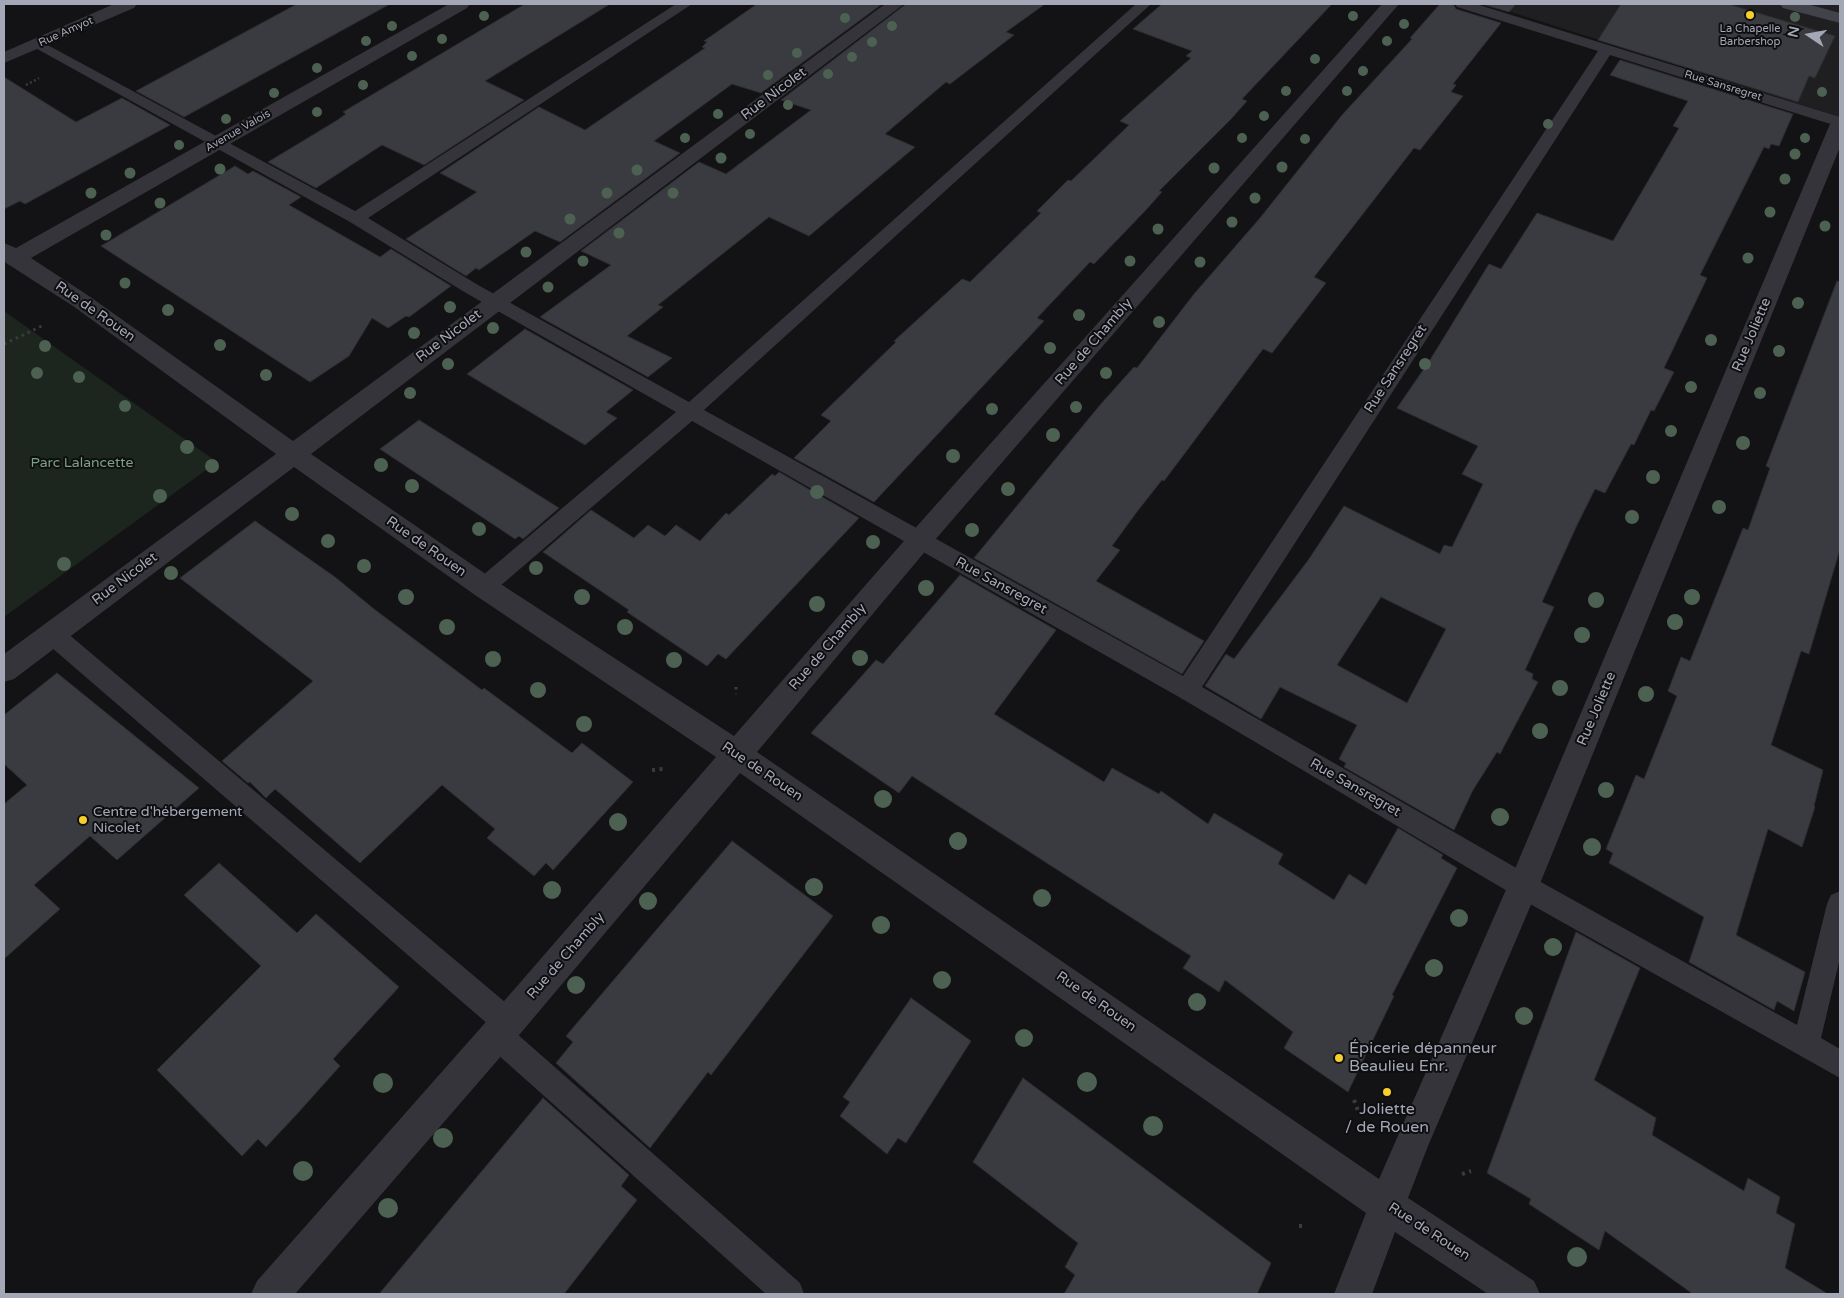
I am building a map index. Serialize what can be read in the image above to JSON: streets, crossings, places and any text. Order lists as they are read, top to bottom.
{
  "streets": {
    "street": [
      "Rue Amyot",
      "Rue Nicolet",
      "Avenue Valois",
      "Rue de Rouen",
      "Rue Joliette",
      "Rue de Chambly"
    ],
    "lane": ["Rue Sansregret"]
  },
  "crossings": [
    ["Rue Amyot", "Rue Sansregret"],
    ["Rue Sansregret", "Rue Nicolet"],
    ["Rue Sansregret", "Avenue Valois"],
    ["Rue Sansregret", "Rue Joliette"],
    ["Rue Sansregret", "Rue de Chambly"],
    ["Rue Nicolet", "Rue de Rouen"],
    ["Avenue Valois", "Rue de Rouen"],
    ["Rue de Rouen", "Rue Joliette"],
    ["Rue de Rouen", "Rue de Chambly"]
  ],
  "parks": ["Parc Lalancette"],
  "places": [
    "La Chapelle Barbershop",
    "Centre d'hébergement Nicolet",
    "Épicerie dépanneur Beaulieu Enr.",
    "Joliette / de Rouen"
  ],
  "north": "left"
}
